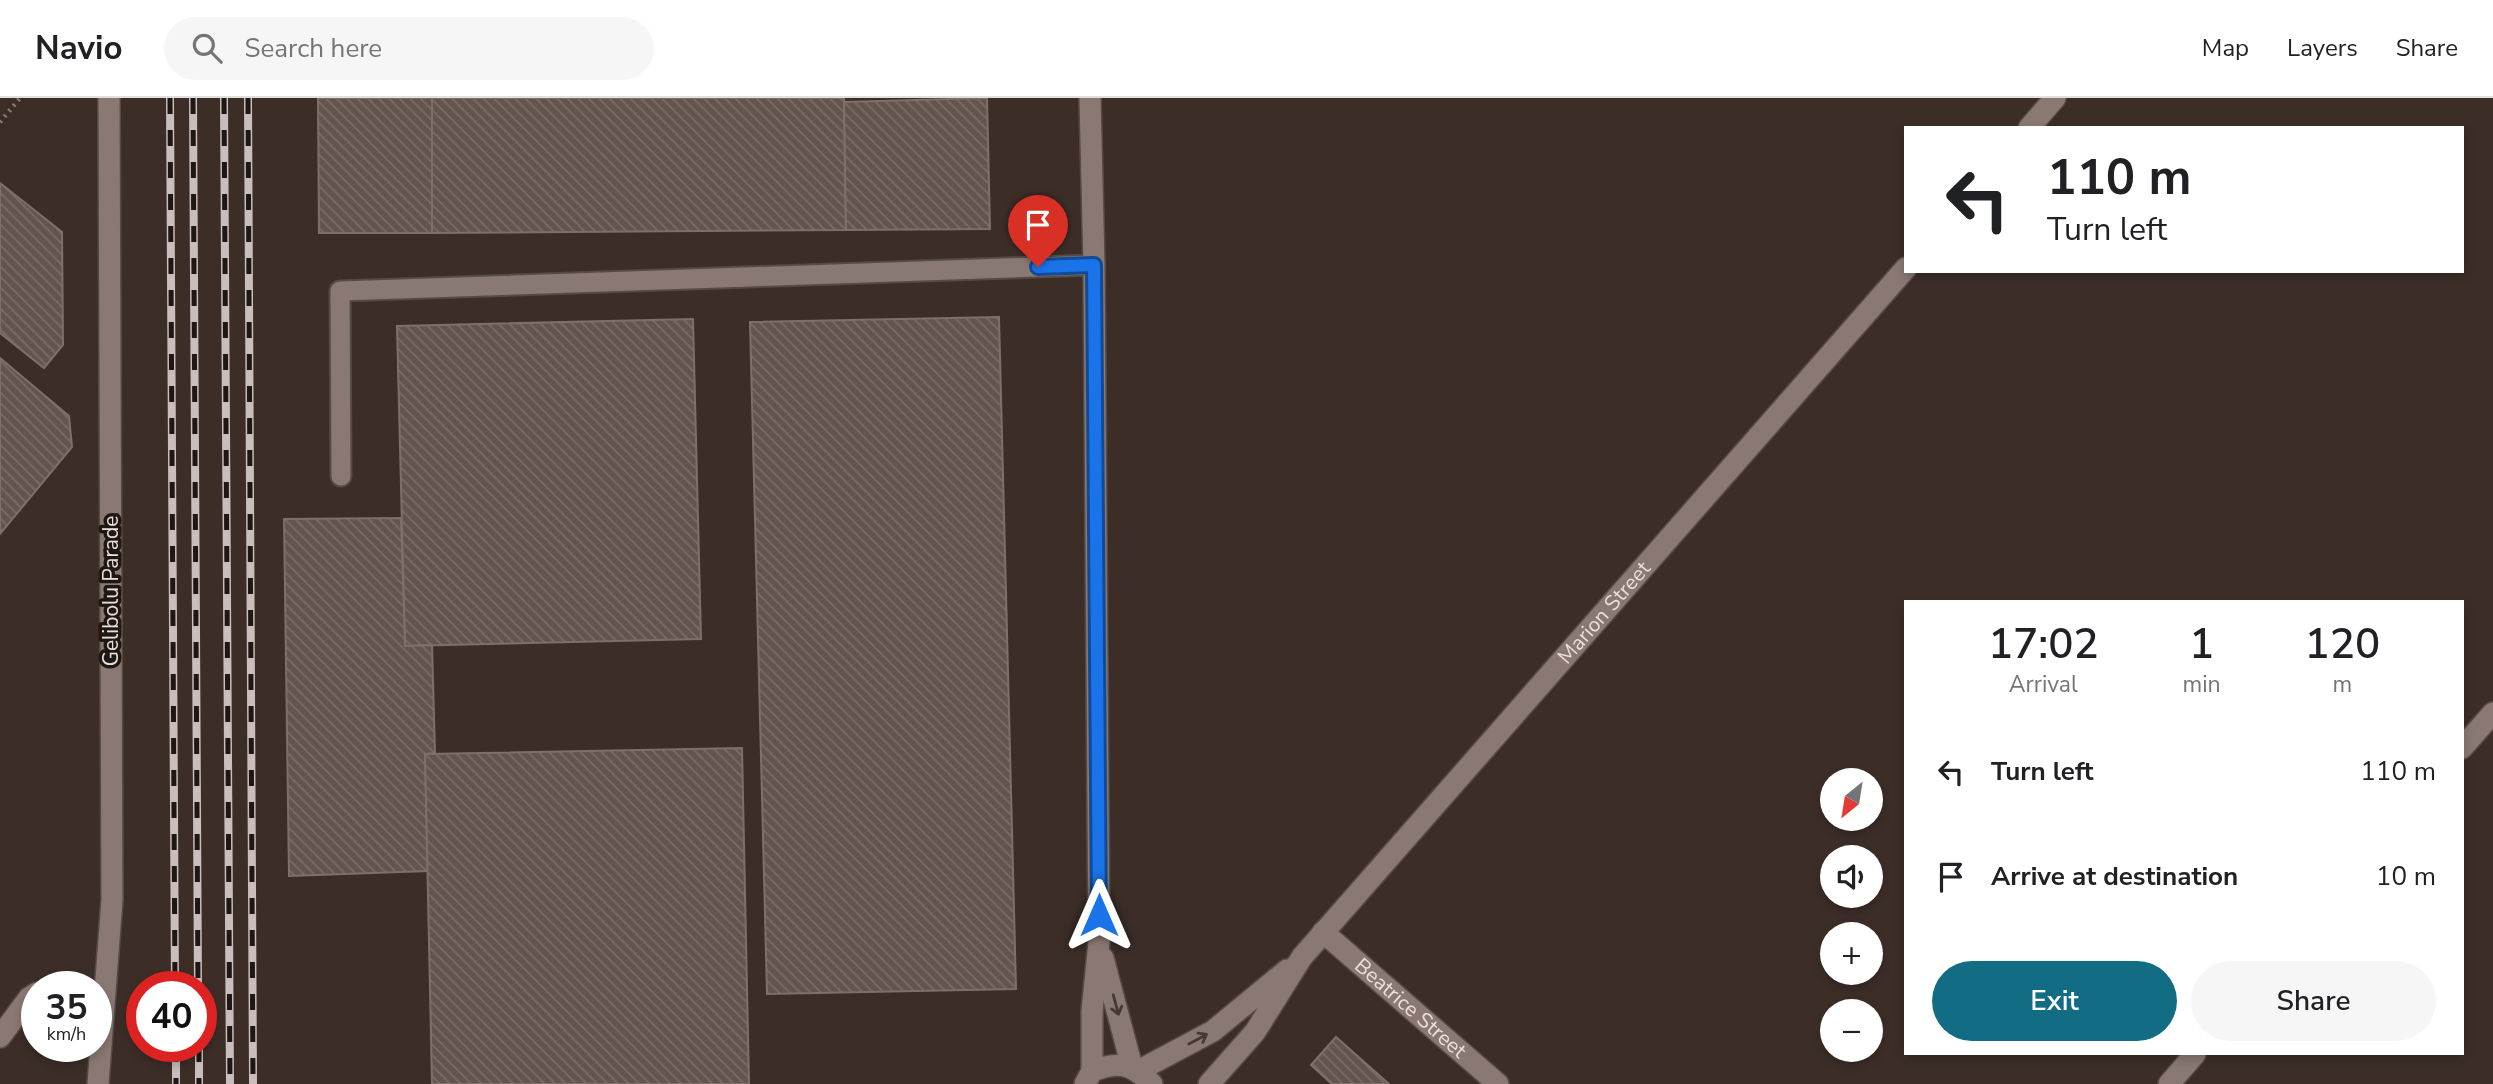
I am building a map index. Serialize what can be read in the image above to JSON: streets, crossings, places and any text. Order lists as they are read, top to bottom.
{
  "streets": {
    "street": ["Gelibolu Parade", "Marion Street", "Beatrice Street"]
  },
  "crossings": [
    ["Marion Street", "Beatrice Street"]
  ],
  "north": "bottom left",
  "page": {
    "header": "Navio",
    "search": "Search here",
    "nav": ["Map", "Layers", "Share"],
    "turn": ["110 m", "Turn left"],
    "eta": [
      "17:02",
      "Arrival",
      "1",
      "min",
      "120",
      "m"
    ],
    "list": [
      {
        "name": "Turn left",
        "value": "110 m"
      },
      {
        "name": "Arrive at destination",
        "value": "10 m"
      }
    ],
    "map_buttons": ["+", "−"],
    "buttons": ["Exit", "Share"],
    "speed": "35 km/h",
    "limit": "40"
  }
}
